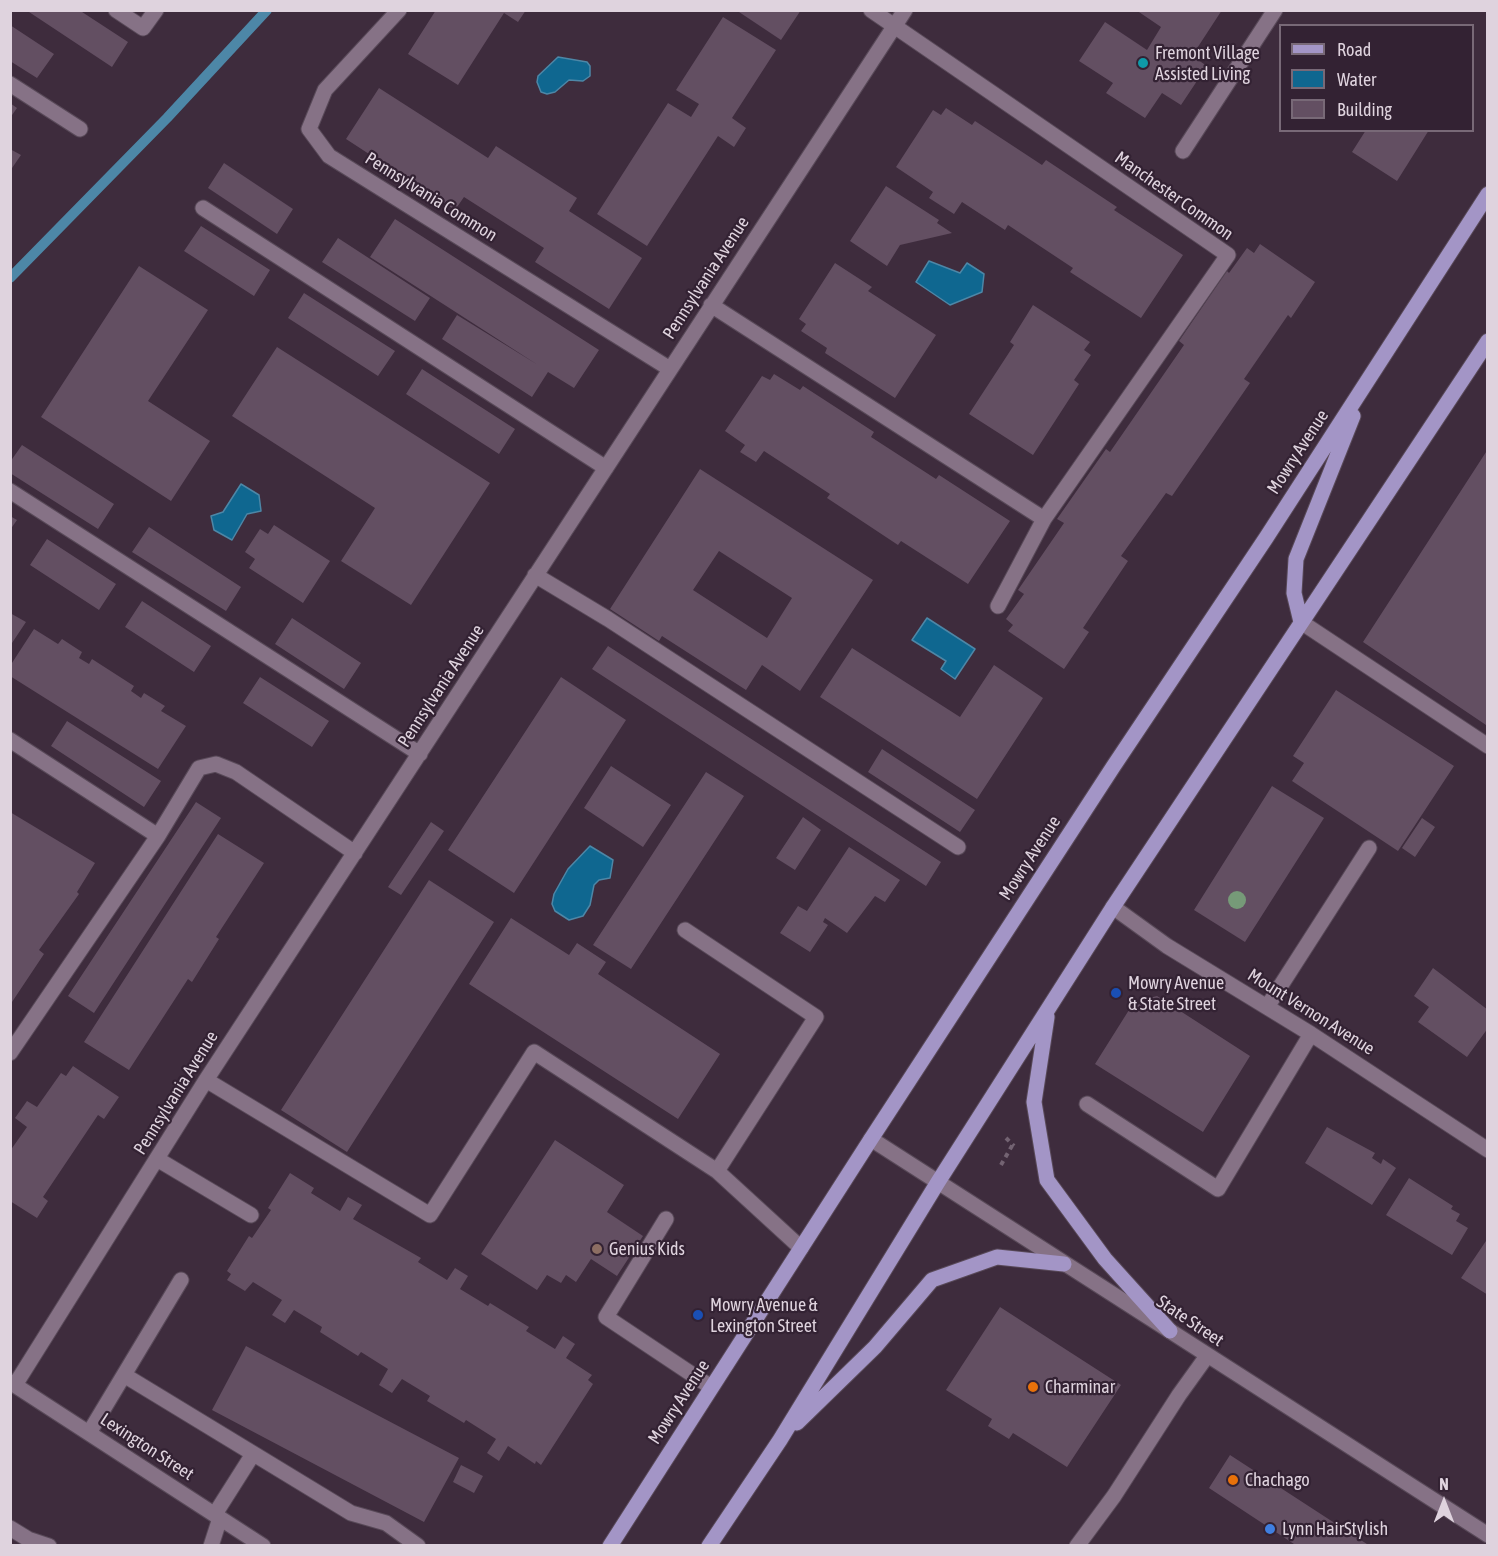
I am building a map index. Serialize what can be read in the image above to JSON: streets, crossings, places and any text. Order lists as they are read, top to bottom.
{
  "streets": {
    "main road": ["Mowry Avenue"],
    "street": [
      "Manchester Common",
      "Pennsylvania Common",
      "Pennsylvania Avenue",
      "Mount Vernon Avenue",
      "State Street",
      "Lexington Street"
    ]
  },
  "crossings": [
    ["Manchester Common", "Pennsylvania Avenue"],
    ["Pennsylvania Common", "Pennsylvania Avenue"],
    ["Pennsylvania Avenue", "Lexington Street"],
    ["Mowry Avenue", "State Street"]
  ],
  "places": [
    "Fremont Village Assisted Living",
    "Mowry Avenue & State Street",
    "Genius Kids",
    "Mowry Avenue & Lexington Street",
    "Charminar",
    "Chachago",
    "Lynn HairStylish"
  ],
  "legend": ["Road", "Water", "Building"],
  "north": "top"
}
